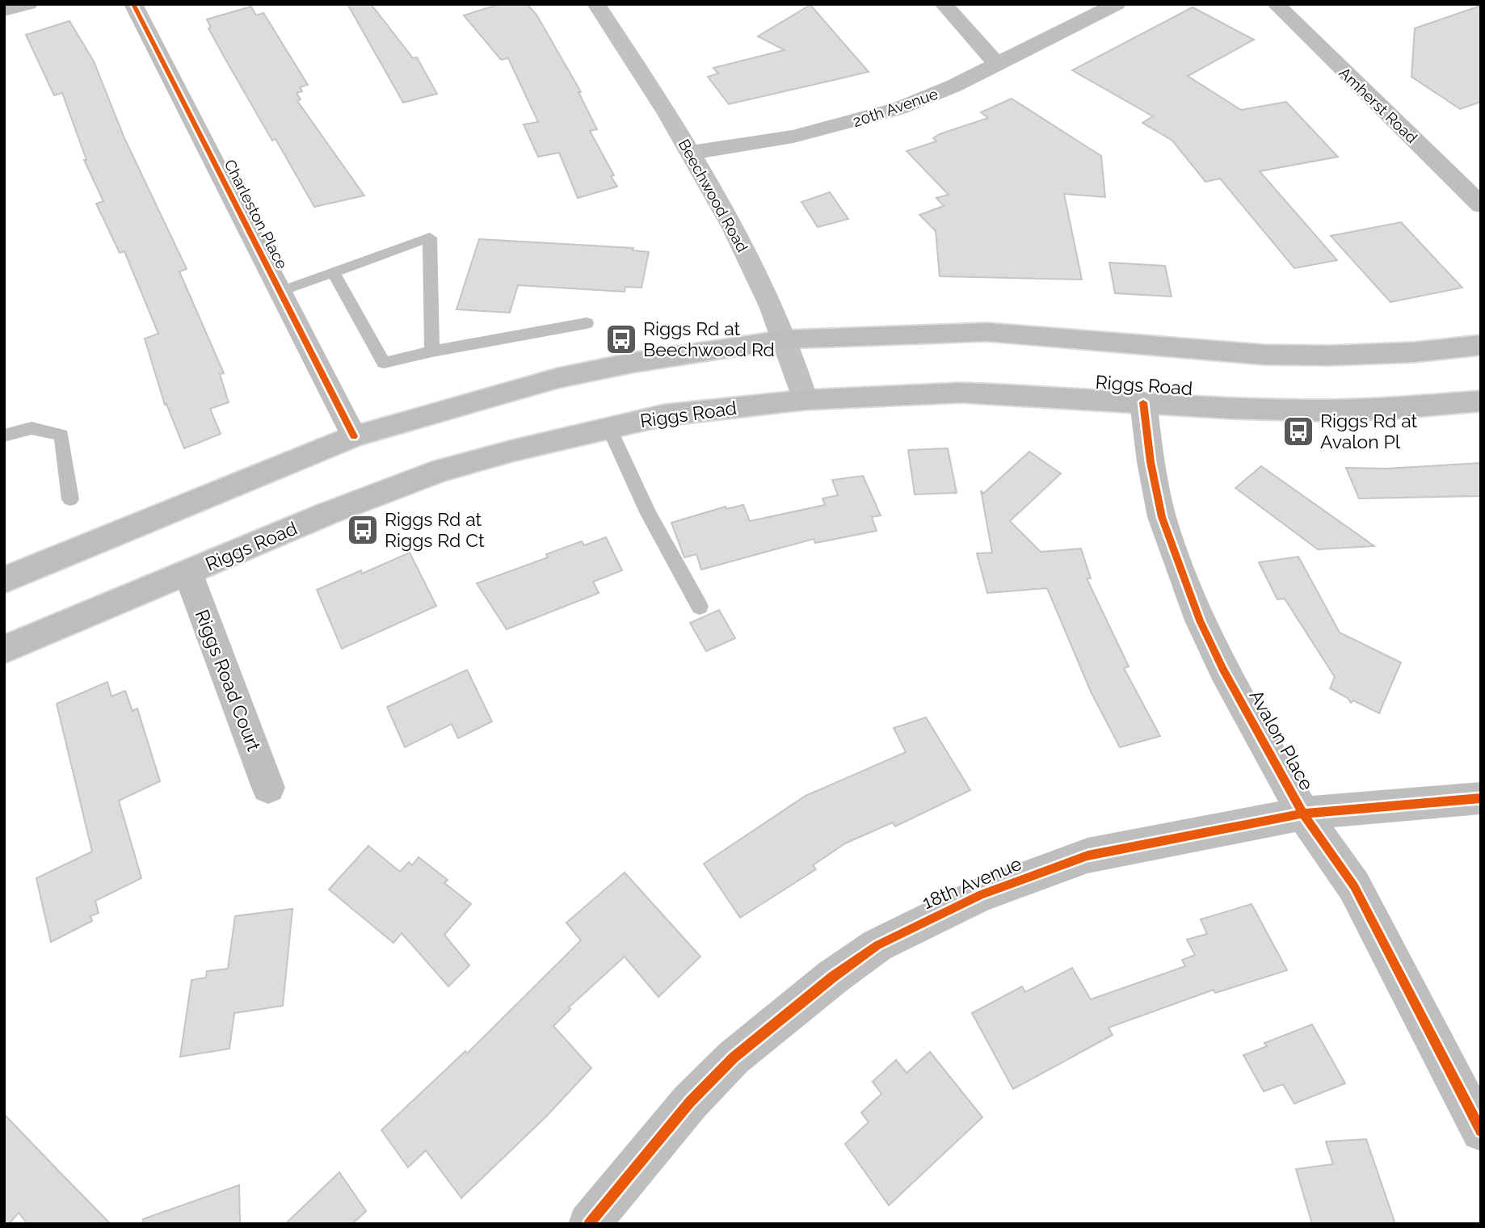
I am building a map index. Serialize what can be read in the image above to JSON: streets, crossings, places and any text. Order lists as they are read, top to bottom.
{
  "streets": {
    "main road": ["Riggs Road"],
    "street": [
      "Amherst Road",
      "20th Avenue",
      "Beechwood Road",
      "Charleston Place",
      "Riggs Road Court",
      "Avalon Place",
      "18th Avenue"
    ]
  },
  "crossings": [
    ["20th Avenue", "Beechwood Road"],
    ["Beechwood Road", "Riggs Road"],
    ["Riggs Road", "Riggs Road Court"],
    ["Riggs Road", "Avalon Place"],
    ["Avalon Place", "18th Avenue"]
  ],
  "places": {
    "bus stop": ["Riggs Rd at Beechwood Rd", "Riggs Rd at Avalon Pl", "Riggs Rd at Riggs Rd Ct"]
  }
}
